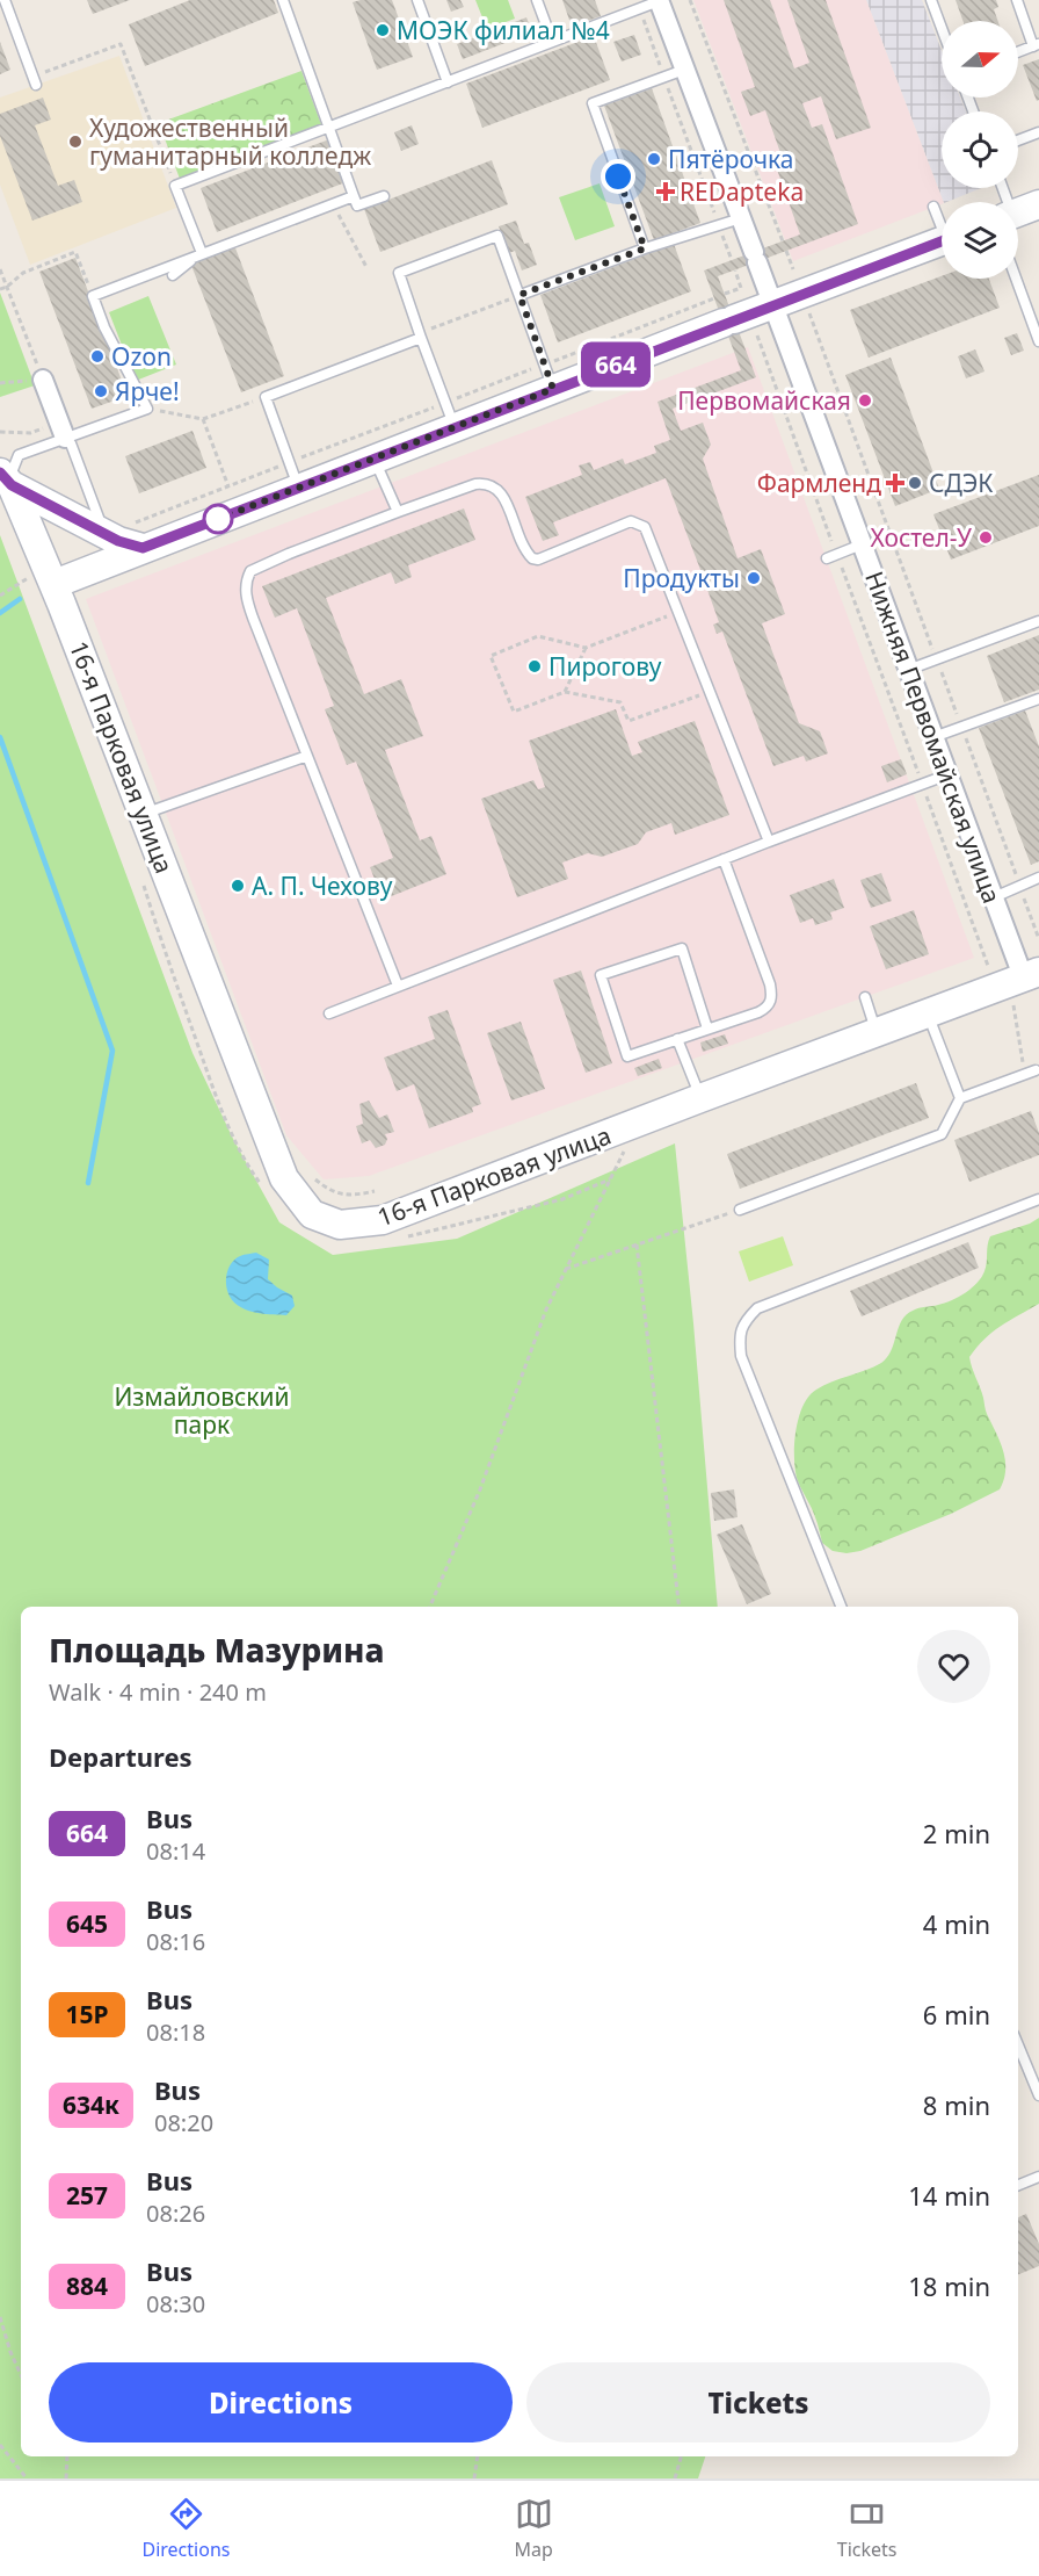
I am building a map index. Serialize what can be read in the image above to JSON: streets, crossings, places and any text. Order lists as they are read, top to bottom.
{
  "streets": {
    "main road": ["16-я Парковая улица"],
    "street": ["Нижняя Первомайская улица"]
  },
  "crossings": [
    ["Нижняя Первомайская улица", "16-я Парковая улица"]
  ],
  "parks": ["Измайловский парк"],
  "places": {
    "other": [
      "МОЭК филиал №4",
      "Художественный гуманитарный колледж",
      "Пятёрочка",
      "Ozon",
      "Ярче!",
      "Первомайская",
      "СДЭК",
      "Хостел-У",
      "Продукты",
      "Пирогову",
      "А. П. Чехову"
    ],
    "health": ["REDapteka", "Фармленд"]
  },
  "lines": ["bus line 664"],
  "north": "right",
  "page": {
    "on_map": "664",
    "heading": [
      ["Площадь Мазурина", "Walk · 4 min · 240 m"],
      "Departures"
    ],
    "list": [
      {
        "mark": "664",
        "name": "Bus",
        "note": "08:14",
        "value": "2 min"
      },
      {
        "mark": "645",
        "name": "Bus",
        "note": "08:16",
        "value": "4 min"
      },
      {
        "mark": "15Р",
        "name": "Bus",
        "note": "08:18",
        "value": "6 min"
      },
      {
        "mark": "634к",
        "name": "Bus",
        "note": "08:20",
        "value": "8 min"
      },
      {
        "mark": "257",
        "name": "Bus",
        "note": "08:26",
        "value": "14 min"
      },
      {
        "mark": "884",
        "name": "Bus",
        "note": "08:30",
        "value": "18 min"
      }
    ],
    "buttons": ["Directions", "Tickets"],
    "tabs": ["Directions", "Map", "Tickets"]
  }
}
